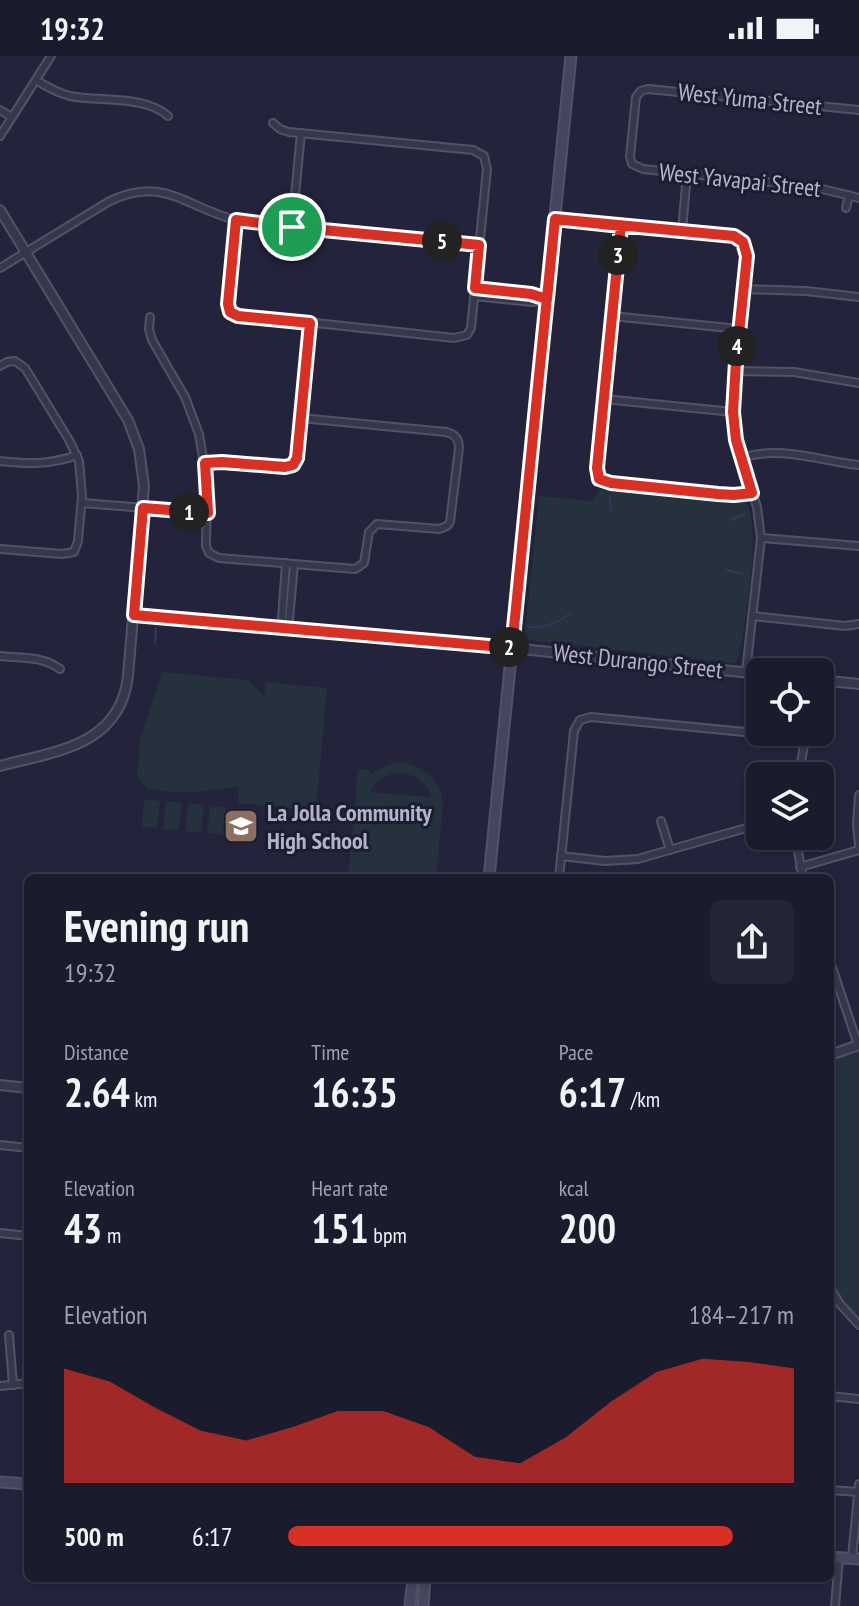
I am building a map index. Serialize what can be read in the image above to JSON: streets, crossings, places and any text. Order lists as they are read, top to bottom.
{
  "streets": {
    "street": ["West Yuma Street", "West Yavapai Street", "West Durango Street"]
  },
  "crossings": [
    ["West Yuma Street", "West Yavapai Street"]
  ],
  "places": {
    "school or university": ["La Jolla Community High School"]
  },
  "page": {
    "status": "19:32",
    "pins": [
      "5",
      "3",
      "4",
      "1",
      "2"
    ],
    "heading": ["Evening run", "19:32"],
    "stats": [
      ["Distance", "2.64 km"],
      ["Time", "16:35"],
      ["Pace", "6:17 /km"],
      ["Elevation", "43 m"],
      ["Heart rate", "151 bpm"],
      ["kcal", "200"]
    ],
    "chart": ["Elevation", "184–217 m"],
    "list": [
      {
        "name": "500 m",
        "note": "6:17"
      }
    ]
  }
}
